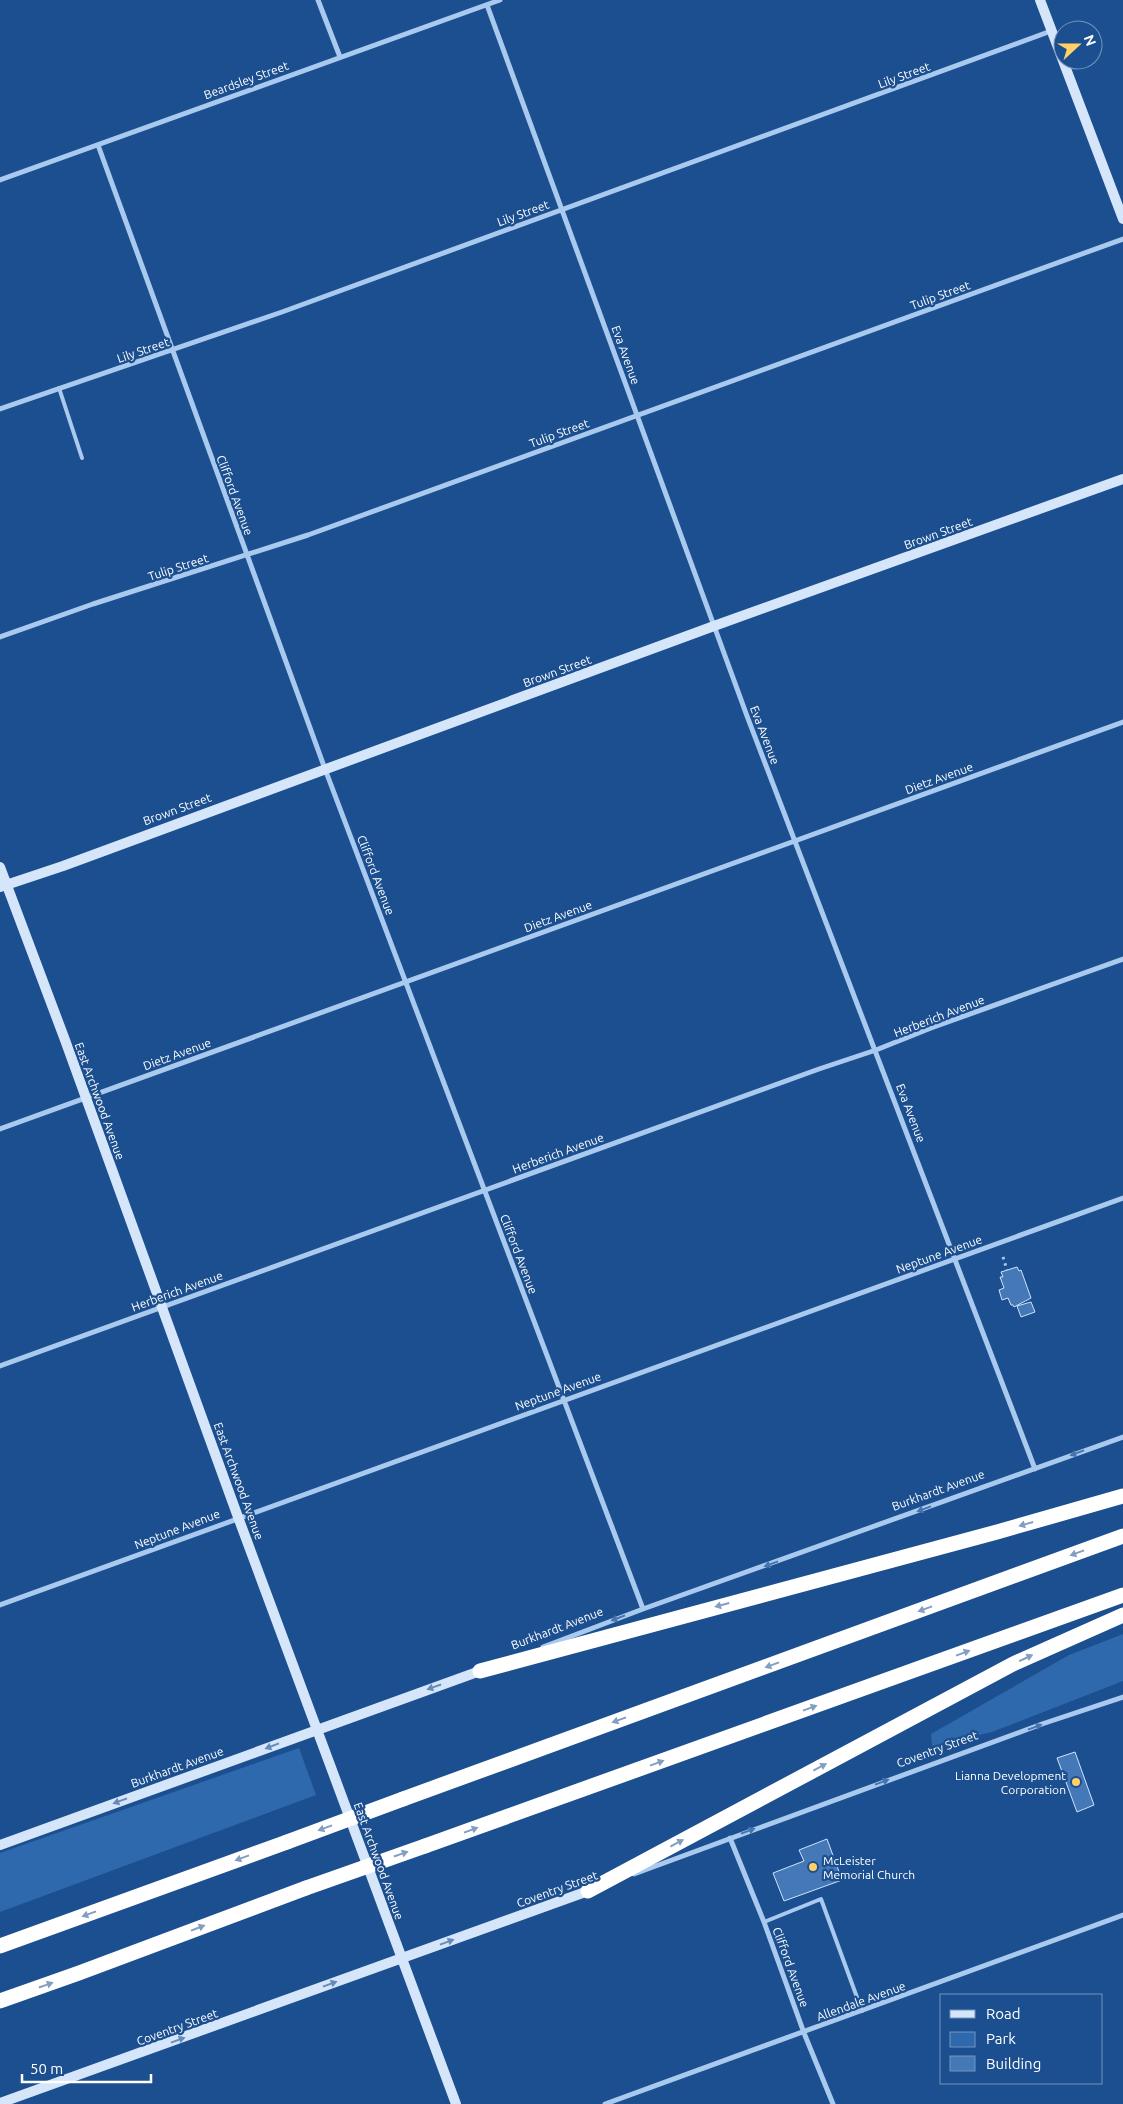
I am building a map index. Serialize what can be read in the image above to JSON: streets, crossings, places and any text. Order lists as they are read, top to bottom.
{
  "streets": {
    "main road": [
      "Brown Street",
      "East Archwood Avenue",
      "Burkhardt Avenue",
      "Coventry Street"
    ],
    "street": [
      "Lily Street",
      "Beardsley Street",
      "Tulip Street",
      "Eva Avenue",
      "Clifford Avenue",
      "Dietz Avenue",
      "Herberich Avenue",
      "Neptune Avenue",
      "Allendale Avenue"
    ]
  },
  "crossings": [
    ["Lily Street", "Eva Avenue"],
    ["Lily Street", "Clifford Avenue"],
    ["Beardsley Street", "Eva Avenue"],
    ["Beardsley Street", "Clifford Avenue"],
    ["Tulip Street", "Eva Avenue"],
    ["Tulip Street", "Clifford Avenue"],
    ["Eva Avenue", "Brown Street"],
    ["Eva Avenue", "Dietz Avenue"],
    ["Eva Avenue", "Herberich Avenue"],
    ["Eva Avenue", "Neptune Avenue"],
    ["Eva Avenue", "Burkhardt Avenue"],
    ["Clifford Avenue", "Brown Street"],
    ["Clifford Avenue", "Dietz Avenue"],
    ["Clifford Avenue", "Herberich Avenue"],
    ["Clifford Avenue", "Neptune Avenue"],
    ["Clifford Avenue", "Burkhardt Avenue"],
    ["Clifford Avenue", "Coventry Street"],
    ["Clifford Avenue", "Allendale Avenue"],
    ["Brown Street", "East Archwood Avenue"],
    ["Dietz Avenue", "East Archwood Avenue"],
    ["Herberich Avenue", "East Archwood Avenue"],
    ["East Archwood Avenue", "Neptune Avenue"],
    ["East Archwood Avenue", "Burkhardt Avenue"],
    ["East Archwood Avenue", "Coventry Street"]
  ],
  "one_way": ["Burkhardt Avenue", "Coventry Street"],
  "places": ["Lianna Development Corporation", "McLeister Memorial Church"],
  "legend": ["Road", "Park", "Building"],
  "scale_bar": "50 m",
  "north": "right"
}
